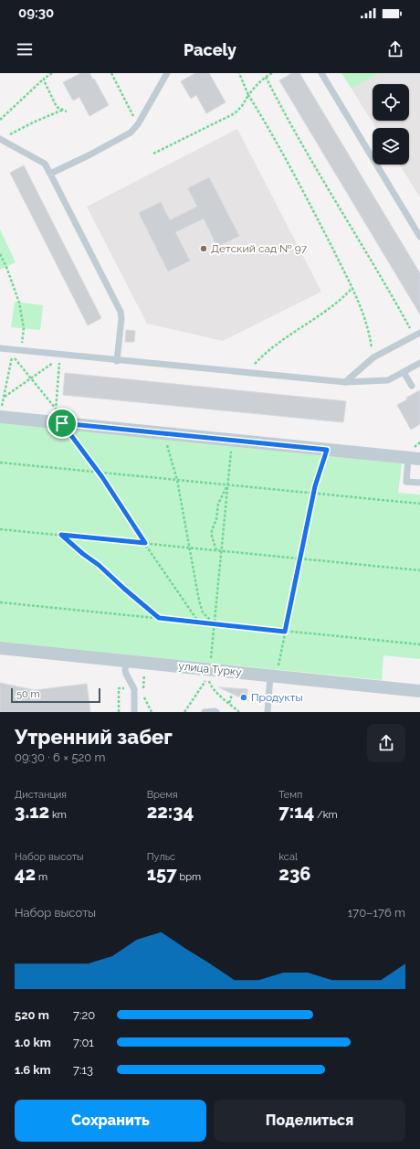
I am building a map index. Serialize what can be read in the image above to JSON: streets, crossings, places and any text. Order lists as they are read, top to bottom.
{
  "streets": {
    "street": ["улица Турку"]
  },
  "places": ["Детский сад № 97", "Продукты"],
  "scale_bar": "50 m",
  "page": {
    "status": "09:30",
    "header": "Pacely",
    "scale": "50 m",
    "heading": ["Утренний забег", "09:30 · 6 × 520 m"],
    "stats": [
      ["Дистанция", "3.12 km"],
      ["Время", "22:34"],
      ["Темп", "7:14 /km"],
      ["Набор высоты", "42 m"],
      ["Пульс", "157 bpm"],
      ["kcal", "236"]
    ],
    "chart": ["Набор высоты", "170–176 m"],
    "list": [
      {
        "name": "520 m",
        "note": "7:20"
      },
      {
        "name": "1.0 km",
        "note": "7:01"
      },
      {
        "name": "1.6 km",
        "note": "7:13"
      }
    ],
    "buttons": ["Сохранить", "Поделиться"]
  }
}
